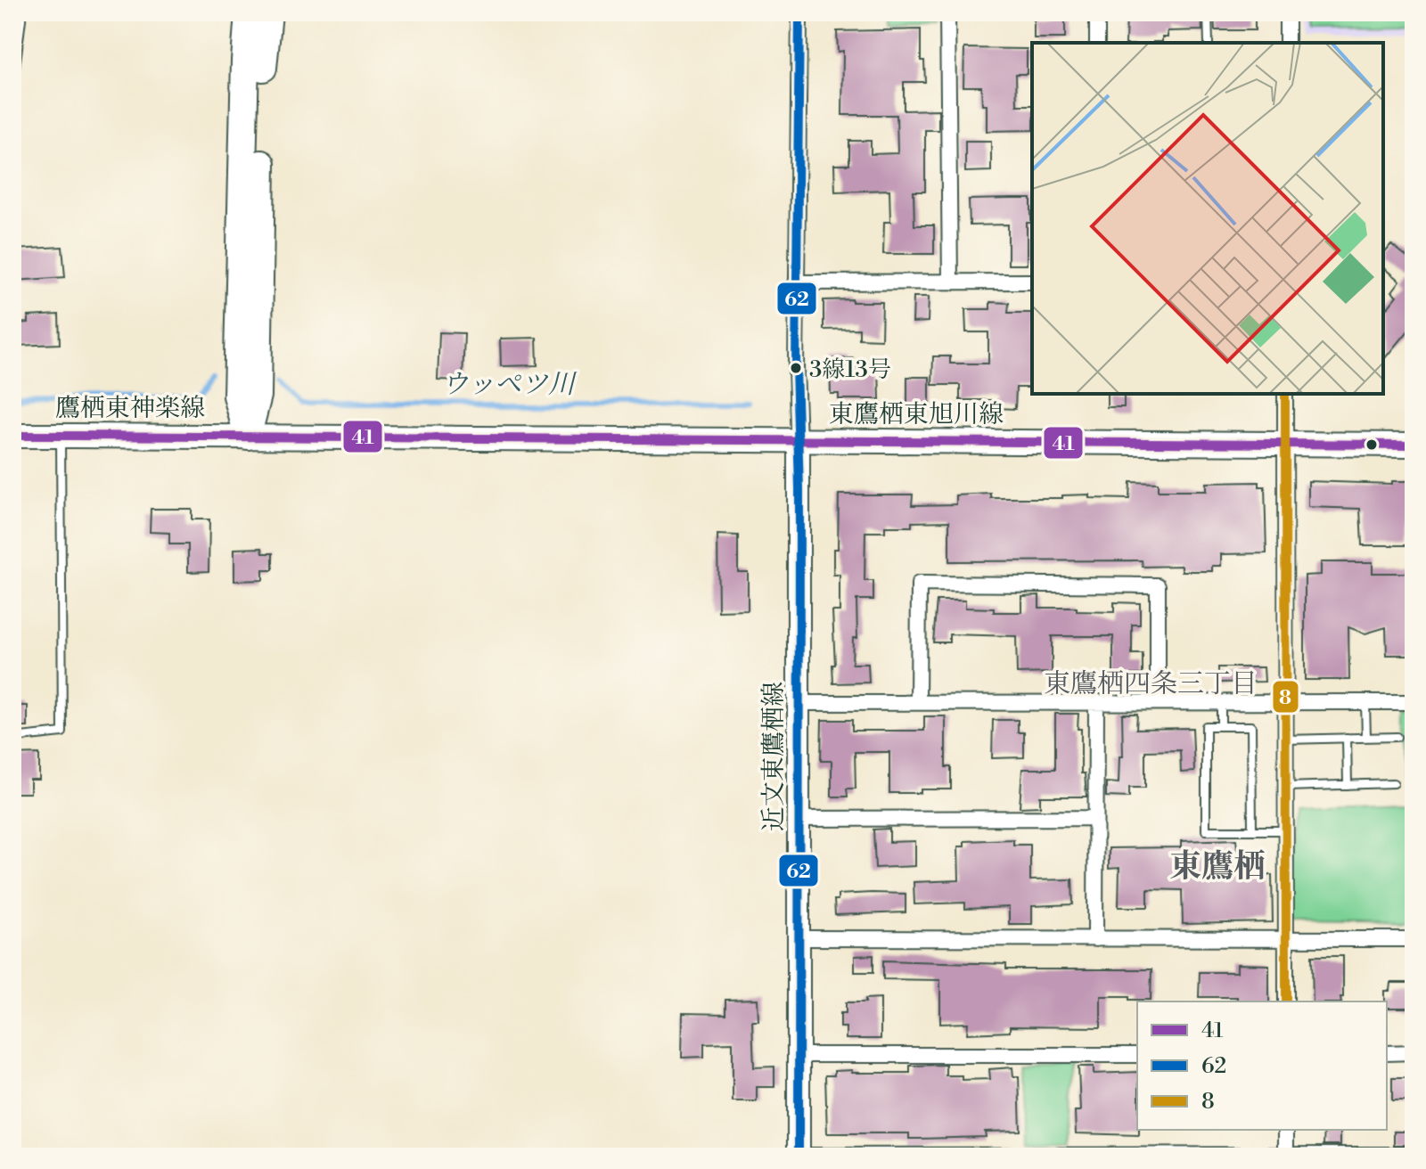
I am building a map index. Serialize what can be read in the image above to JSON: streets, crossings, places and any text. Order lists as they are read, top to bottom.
{
  "streets": {
    "main road": ["鷹栖東神楽線", "東鷹栖東旭川線"],
    "street": ["近文東鷹栖線"]
  },
  "crossings": [
    ["鷹栖東神楽線", "東鷹栖東旭川線"],
    ["東鷹栖東旭川線", "近文東鷹栖線"]
  ],
  "districts": ["東鷹栖四条三丁目", "東鷹栖"],
  "water": ["ウッペツ川"],
  "places": ["3線13号"],
  "lines": ["transit line 62", "transit line 8", "transit line 41"],
  "legend": ["41", "62", "8"]
}
